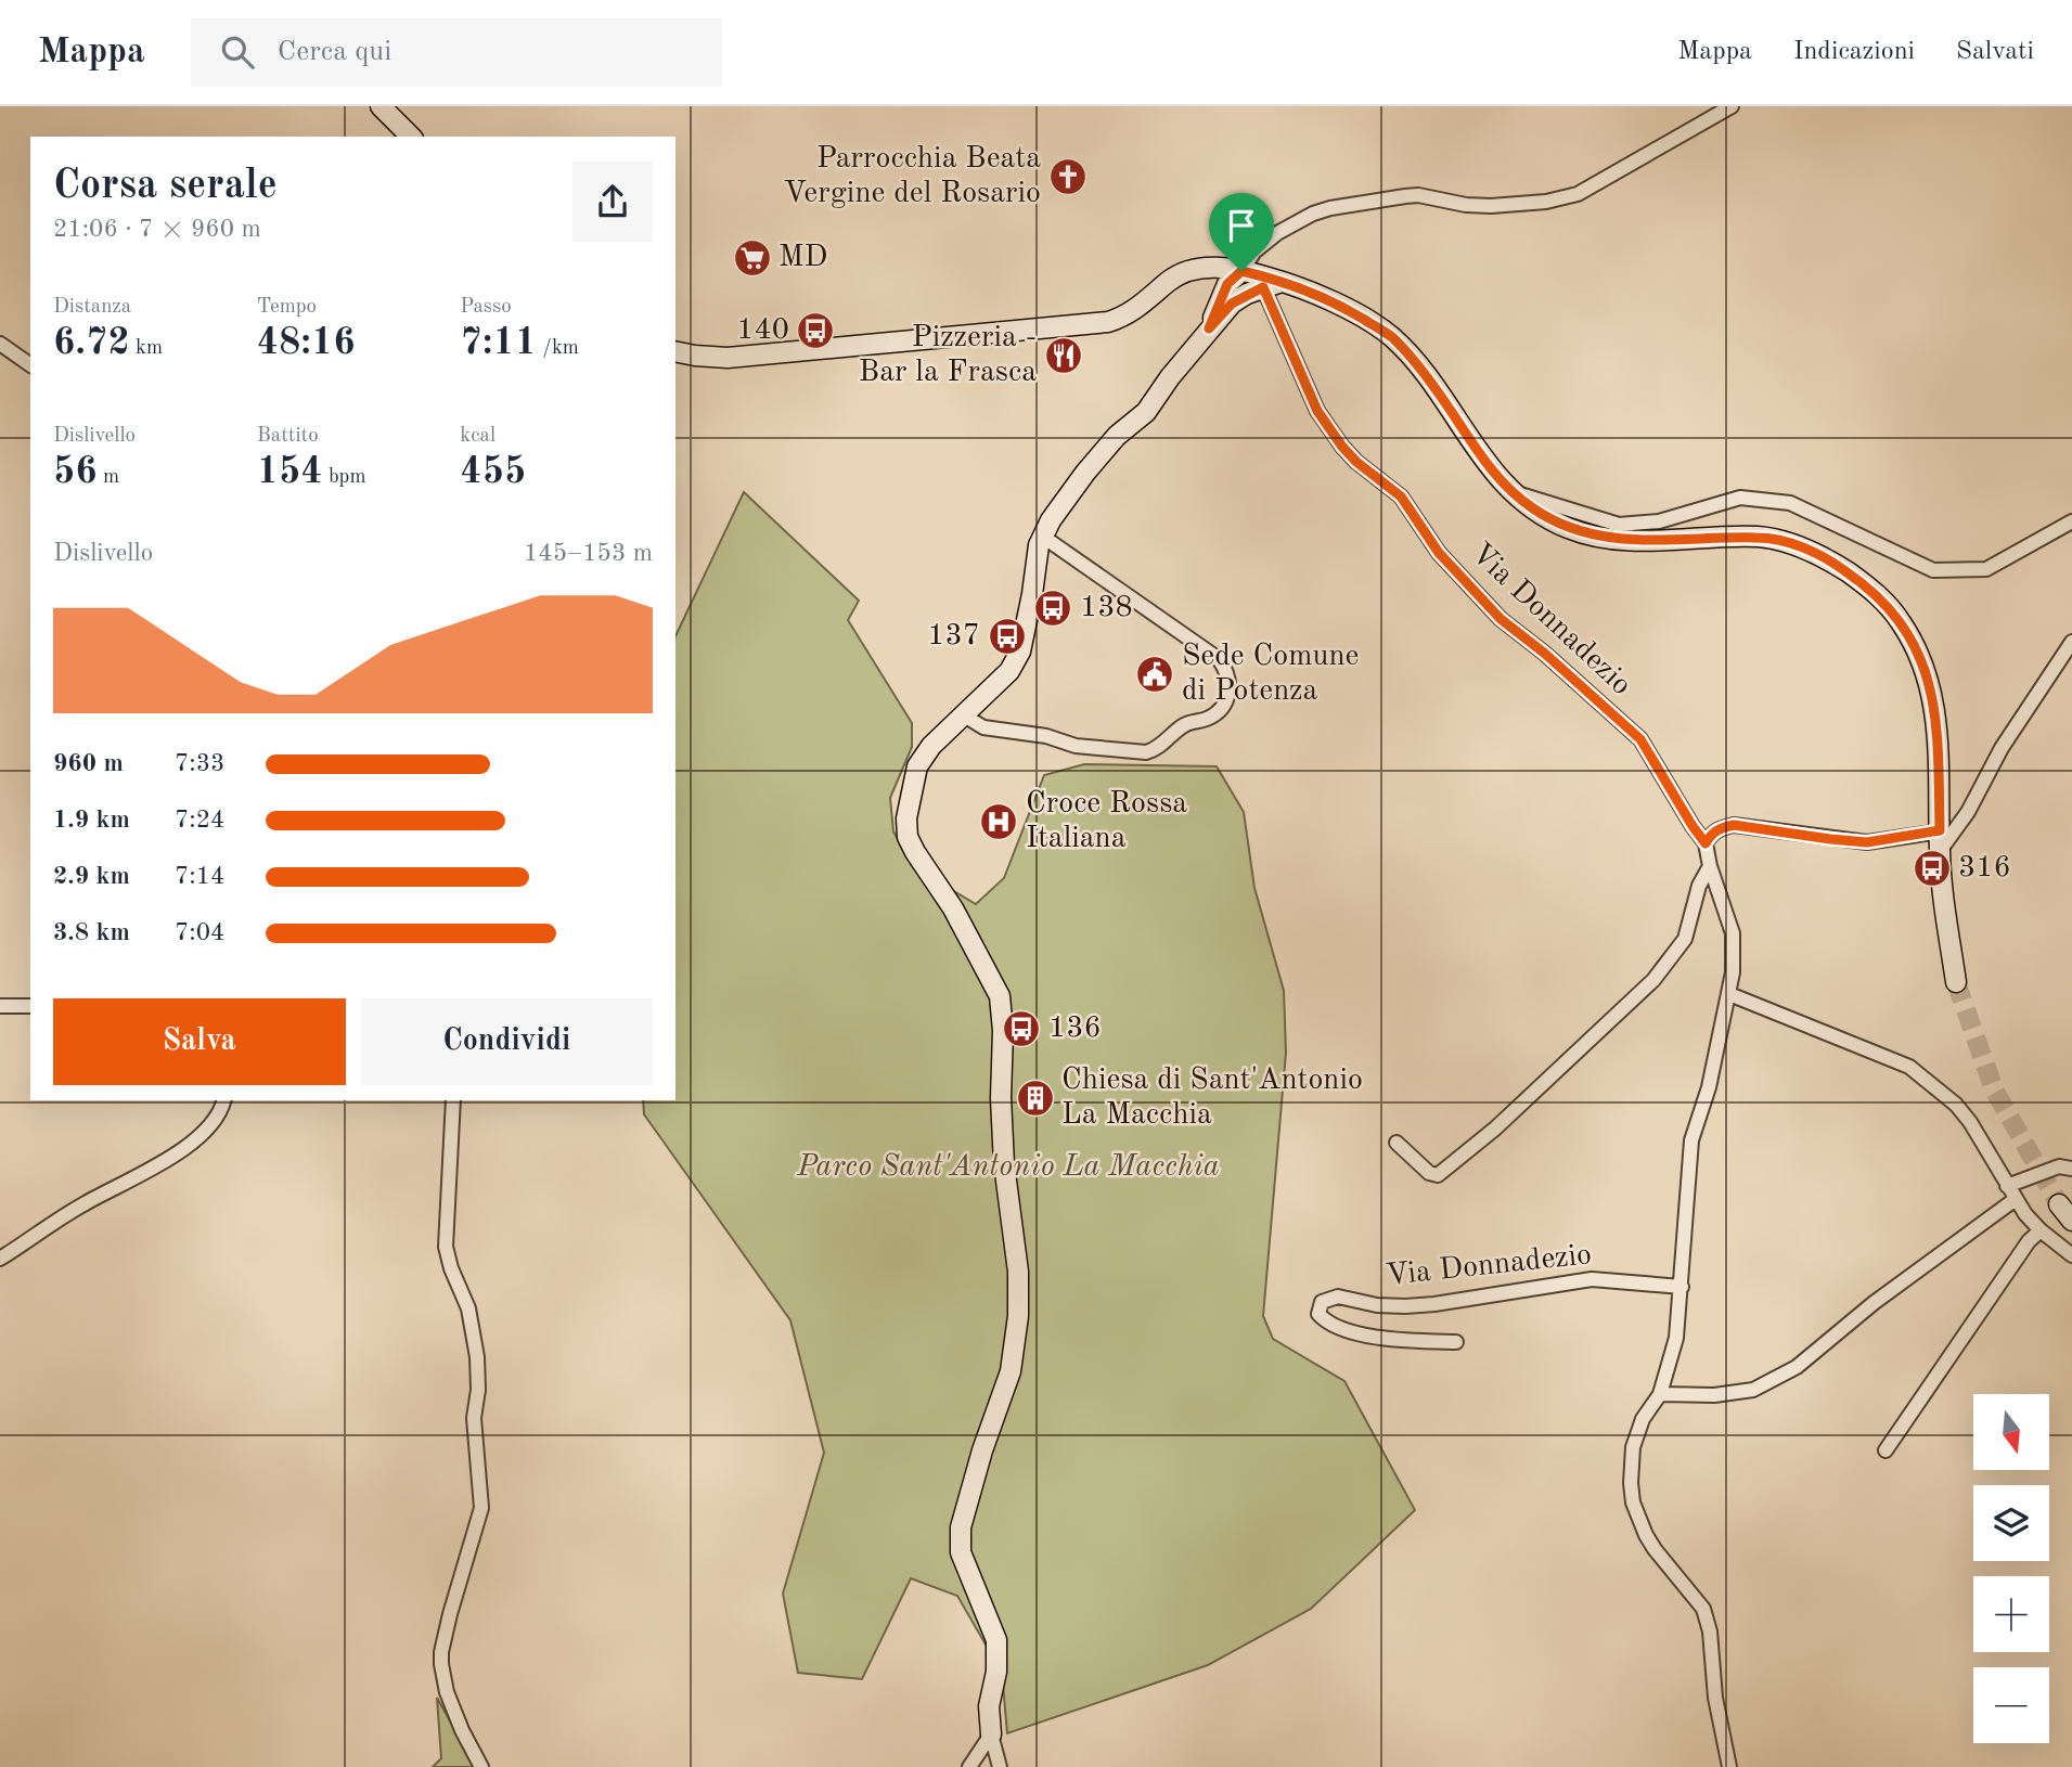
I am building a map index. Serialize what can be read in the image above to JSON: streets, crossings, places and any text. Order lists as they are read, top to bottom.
{
  "streets": {
    "street": ["Via Donnadezio"]
  },
  "parks": ["Parco Sant'Antonio La Macchia"],
  "places": {
    "church": ["Parrocchia Beata Vergine del Rosario"],
    "supermarket": ["MD"],
    "bus stop": [
      "140",
      "138",
      "137",
      "316",
      "136"
    ],
    "restaurant": ["Pizzeria - Bar la Frasca"],
    "public building": ["Sede Comune di Potenza"],
    "hospital": ["Croce Rossa Italiana"],
    "building": ["Chiesa di Sant'Antonio La Macchia"]
  },
  "north": "bottom",
  "page": {
    "header": "Mappa",
    "search": "Cerca qui",
    "nav": ["Mappa", "Indicazioni", "Salvati"],
    "heading": ["Corsa serale", "21:06 · 7 × 960 m"],
    "stats": [
      ["Distanza", "6.72 km"],
      ["Tempo", "48:16"],
      ["Passo", "7:11 /km"],
      ["Dislivello", "56 m"],
      ["Battito", "154 bpm"],
      ["kcal", "455"]
    ],
    "chart": ["Dislivello", "145–153 m"],
    "list": [
      {
        "name": "960 m",
        "note": "7:33"
      },
      {
        "name": "1.9 km",
        "note": "7:24"
      },
      {
        "name": "2.9 km",
        "note": "7:14"
      },
      {
        "name": "3.8 km",
        "note": "7:04"
      }
    ],
    "buttons": ["Salva", "Condividi"],
    "map_buttons": ["+", "−"]
  }
}
